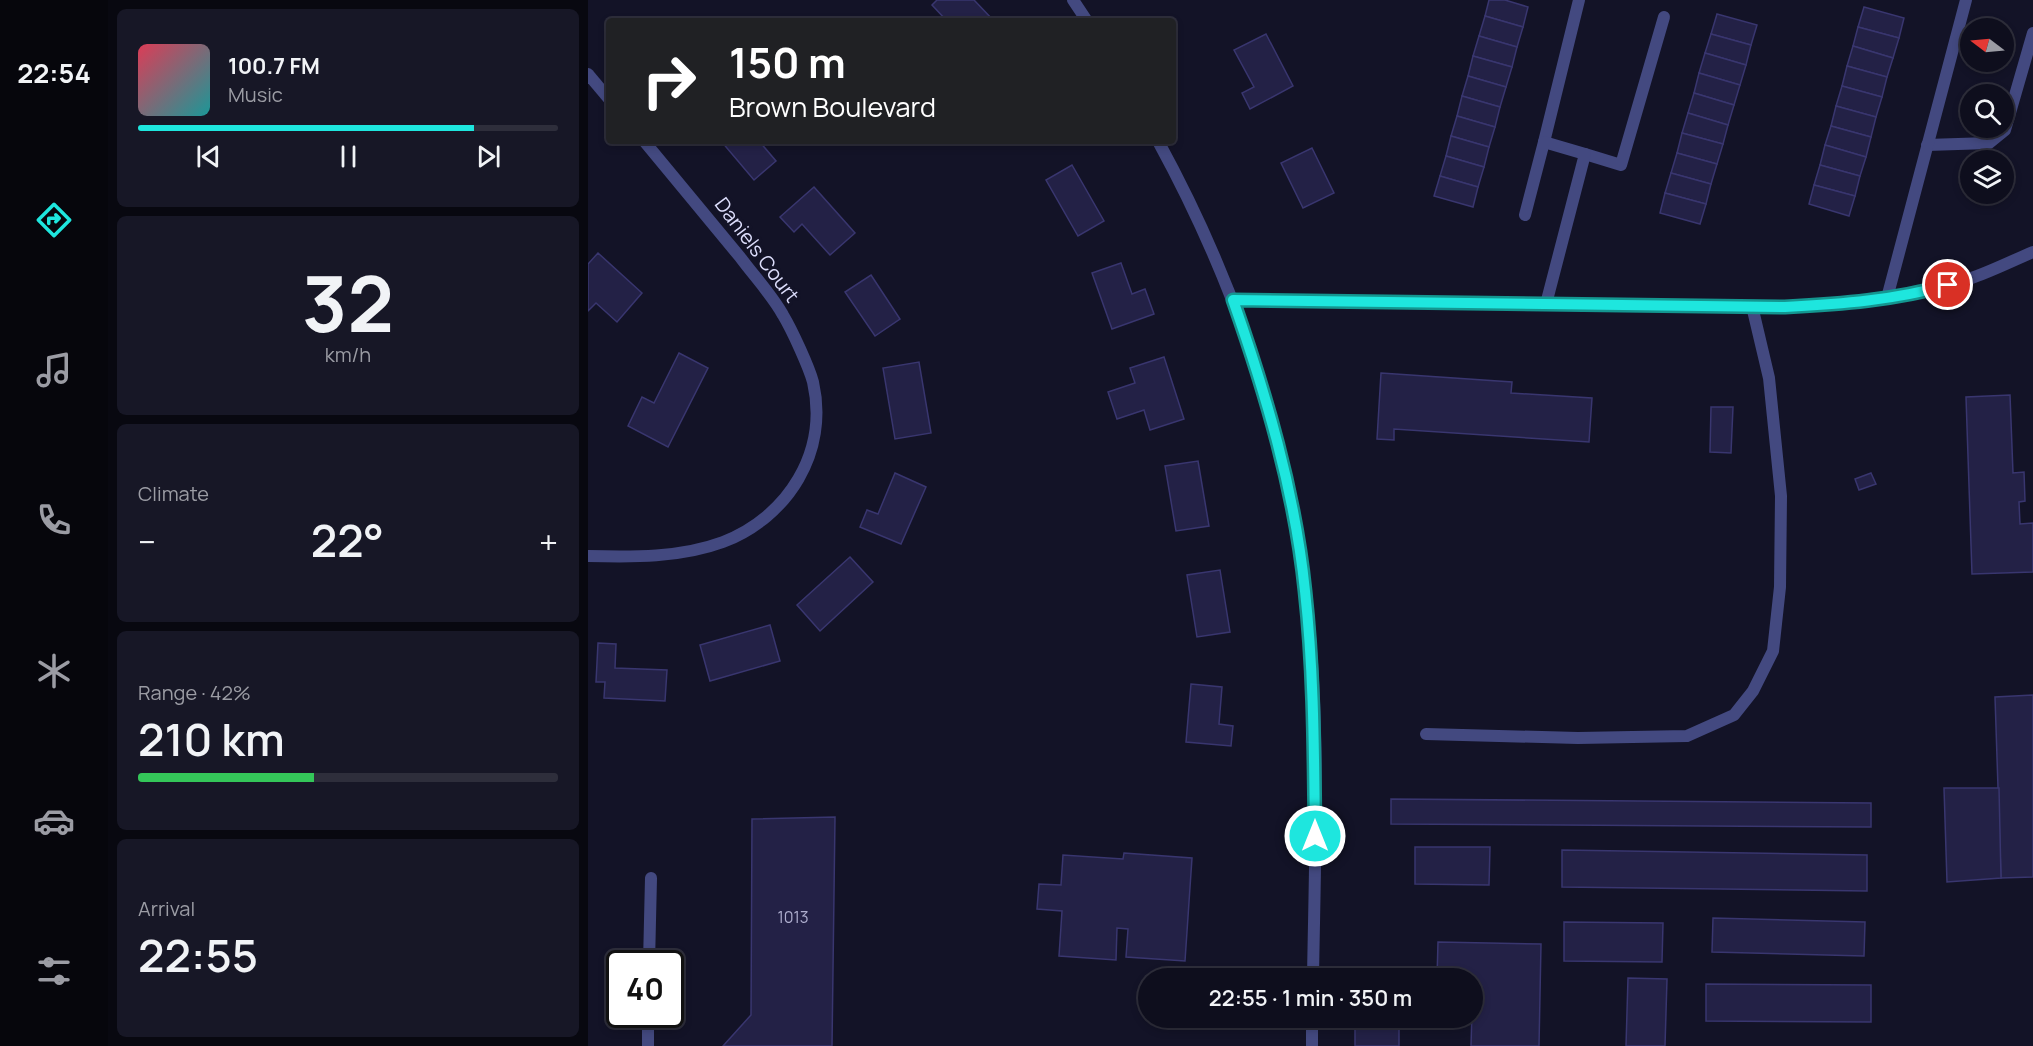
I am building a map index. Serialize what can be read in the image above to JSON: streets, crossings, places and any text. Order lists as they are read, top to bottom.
{
  "streets": {
    "street": ["Daniels Court"]
  },
  "house_numbers": ["1013"],
  "north": "left",
  "page": {
    "tabs": "22:54",
    "turn": ["150 m", "Brown Boulevard"],
    "song": ["100.7 FM", "Music"],
    "tile": [
      ["32", "km/h"],
      "Climate",
      ["Range · 42%", "210 km"],
      ["Arrival", "22:55"]
    ],
    "heat": ["−", "22°", "+"],
    "limit": "40",
    "trip": "22:55 · 1 min · 350 m"
  }
}
